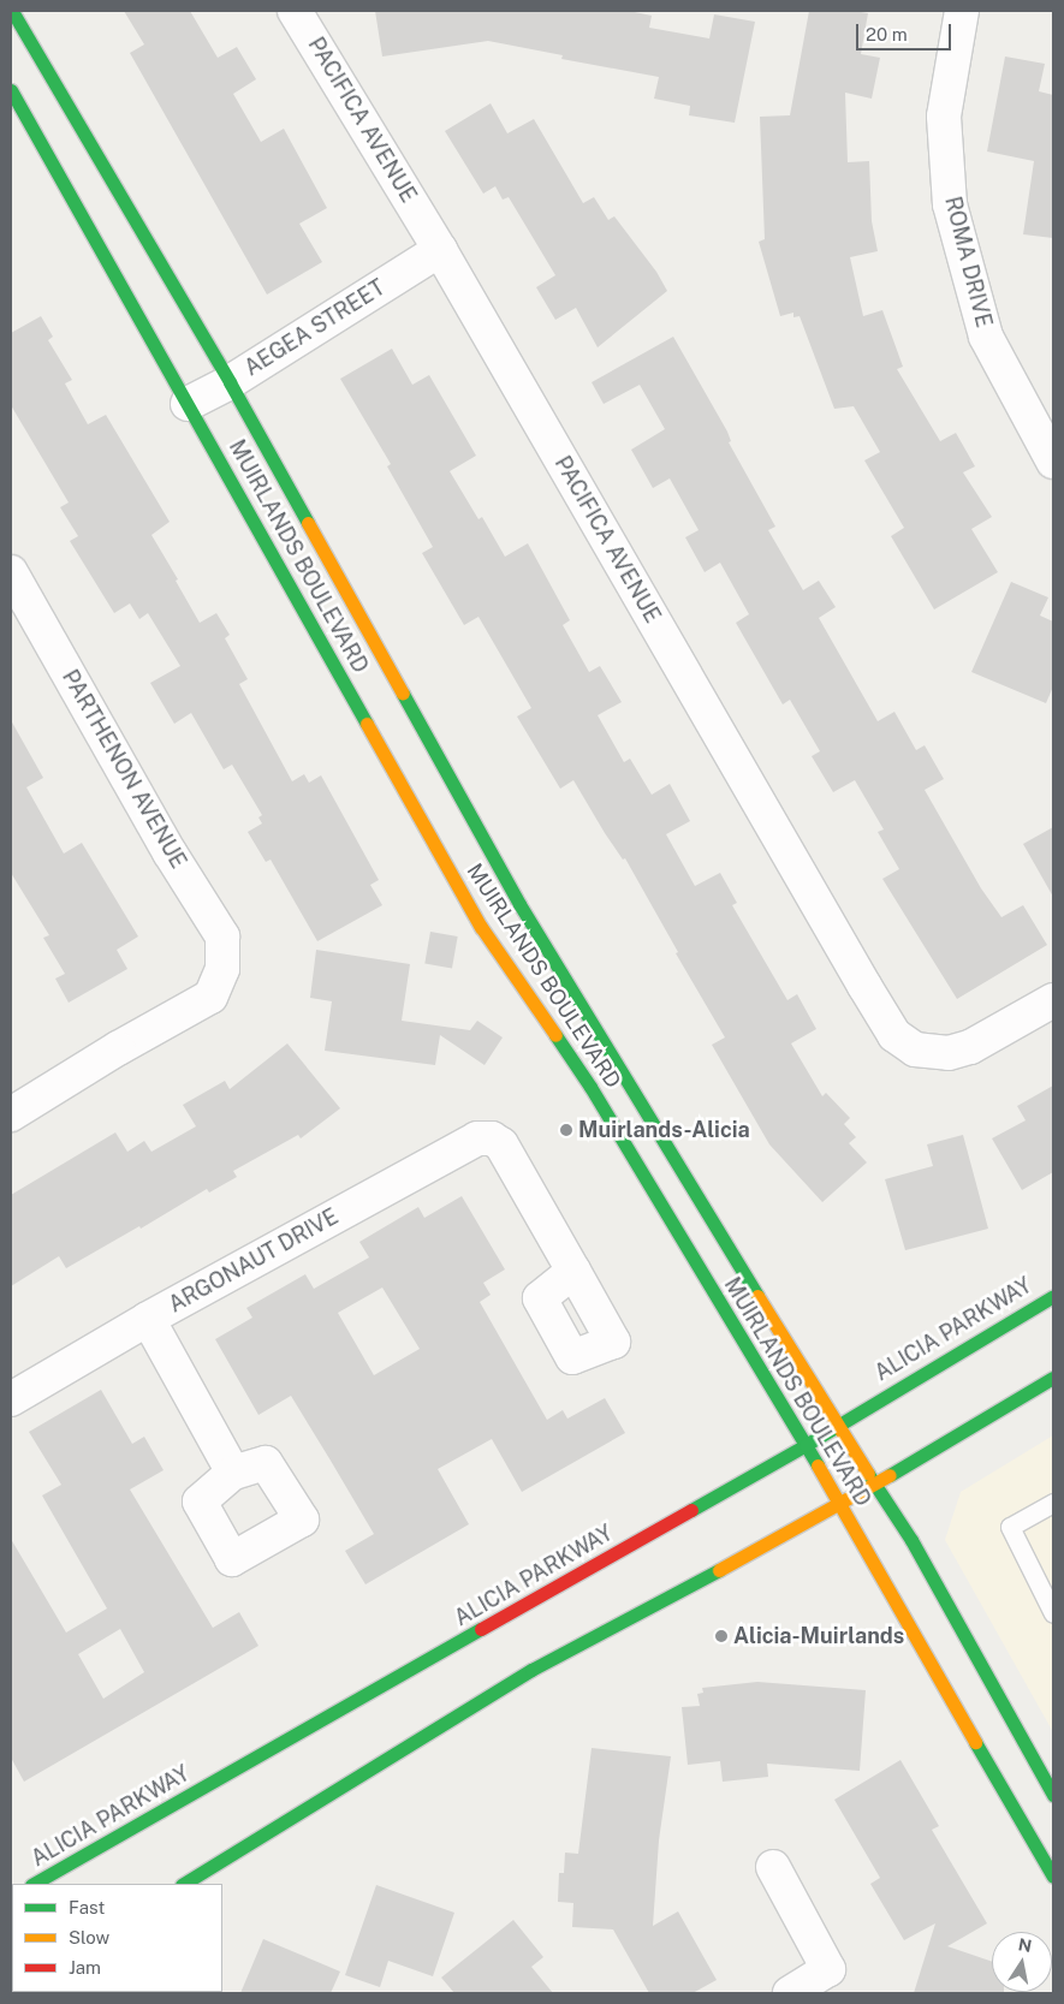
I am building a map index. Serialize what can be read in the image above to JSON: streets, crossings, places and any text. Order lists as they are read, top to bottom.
{
  "streets": {
    "main road": ["MUIRLANDS BOULEVARD", "ALICIA PARKWAY"],
    "street": [
      "PACIFICA AVENUE",
      "ROMA DRIVE",
      "AEGEA STREET",
      "PARTHENON AVENUE",
      "ARGONAUT DRIVE"
    ]
  },
  "crossings": [
    ["PACIFICA AVENUE", "AEGEA STREET"],
    ["AEGEA STREET", "MUIRLANDS BOULEVARD"],
    ["MUIRLANDS BOULEVARD", "ALICIA PARKWAY"]
  ],
  "places": ["Muirlands-Alicia", "Alicia-Muirlands"],
  "legend": ["Fast", "Slow", "Jam"],
  "scale_bar": "20 m",
  "north": "top"
}
